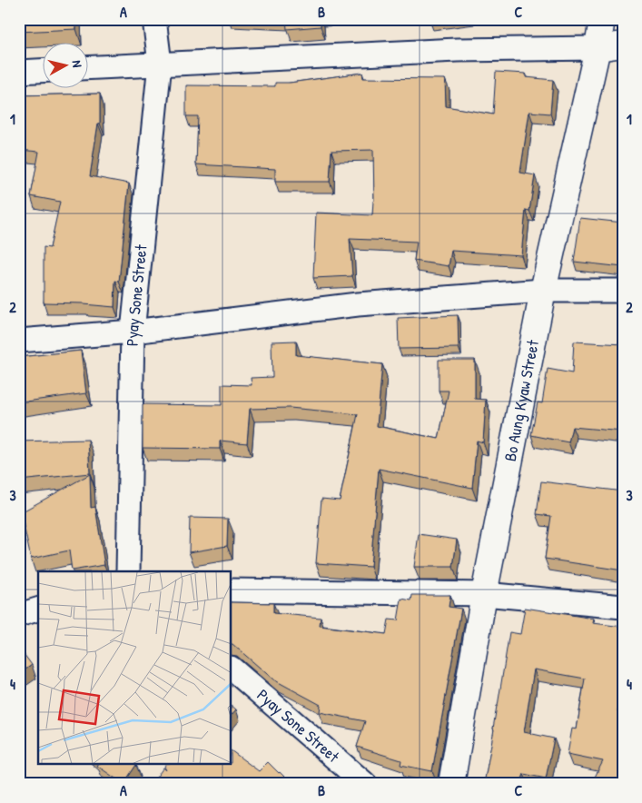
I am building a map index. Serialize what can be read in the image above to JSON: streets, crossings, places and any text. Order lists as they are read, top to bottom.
{
  "streets": {
    "street": ["Pyay Sone Street", "Bo Aung Kyaw Street"]
  },
  "north": "right",
  "grid": {
    "columns": ["A", "B", "C"],
    "rows": [
      "1",
      "2",
      "3",
      "4"
    ]
  }
}
